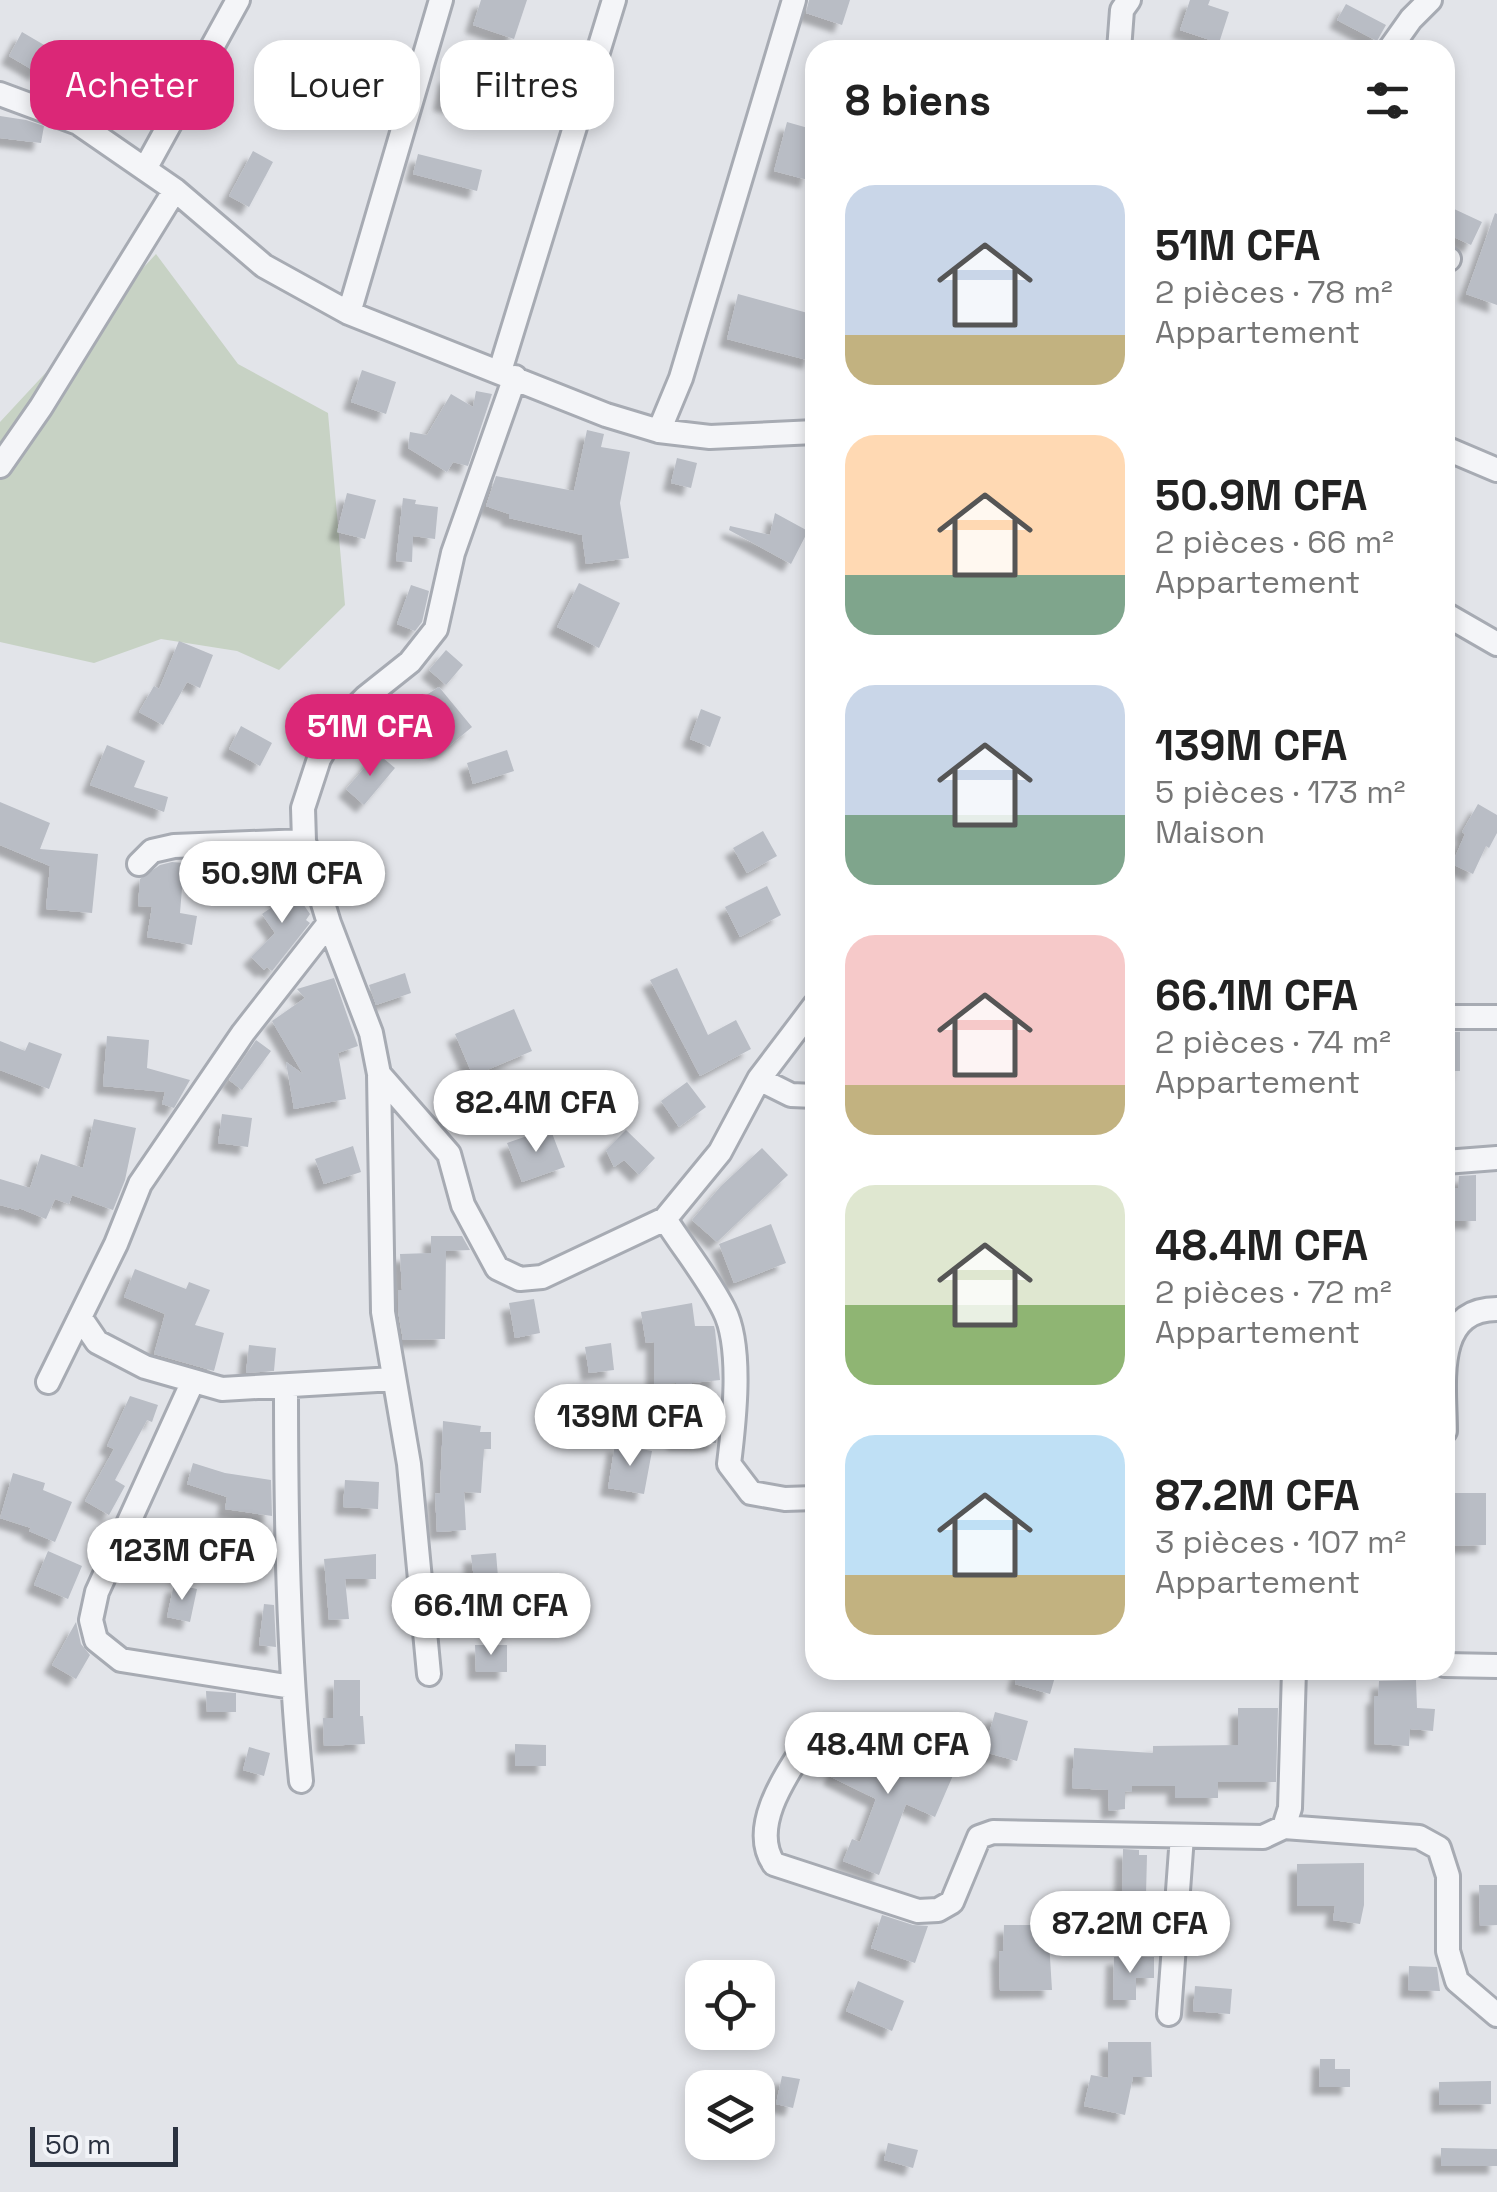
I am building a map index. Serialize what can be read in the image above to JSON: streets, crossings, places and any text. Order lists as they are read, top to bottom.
{
  "scale_bar": "50 m",
  "page": {
    "chip": ["Acheter", "Louer", "Filtres"],
    "heading": "8 biens",
    "list": [
      {
        "name": "51M CFA",
        "note": "2 pièces · 78 m² · Appartement"
      },
      {
        "name": "50.9M CFA",
        "note": "2 pièces · 66 m² · Appartement"
      },
      {
        "name": "139M CFA",
        "note": "5 pièces · 173 m² · Maison"
      },
      {
        "name": "66.1M CFA",
        "note": "2 pièces · 74 m² · Appartement"
      },
      {
        "name": "48.4M CFA",
        "note": "2 pièces · 72 m² · Appartement"
      },
      {
        "name": "87.2M CFA",
        "note": "3 pièces · 107 m² · Appartement"
      }
    ],
    "price": [
      "51M CFA",
      "50.9M CFA",
      "82.4M CFA",
      "139M CFA",
      "123M CFA",
      "66.1M CFA",
      "48.4M CFA",
      "87.2M CFA"
    ],
    "scale": "50 m"
  }
}
